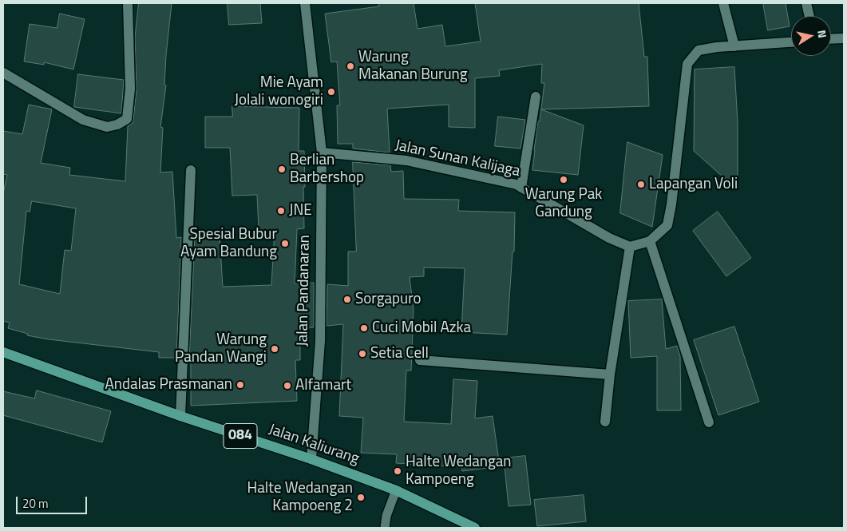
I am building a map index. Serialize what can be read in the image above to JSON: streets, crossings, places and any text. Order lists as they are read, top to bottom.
{
  "streets": {
    "main road": ["084", "Jalan Kaliurang"],
    "street": ["Jalan Sunan Kalijaga", "Jalan Pandanaran"]
  },
  "crossings": [
    ["Jalan Sunan Kalijaga", "Jalan Pandanaran"],
    ["Jalan Pandanaran", "Jalan Kaliurang"]
  ],
  "places": [
    "Warung Makanan Burung",
    "Mie Ayam Jolali wonogiri",
    "Berlian Barbershop",
    "Warung Pak Gandung",
    "Lapangan Voli",
    "JNE",
    "Spesial Bubur Ayam Bandung",
    "Sorgapuro",
    "Cuci Mobil Azka",
    "Warung Pandan Wangi",
    "Setia Cell",
    "Andalas Prasmanan",
    "Alfamart",
    "Halte Wedangan Kampoeng",
    "Halte Wedangan Kampoeng 2"
  ],
  "scale_bar": "20 m",
  "north": "right"
}
